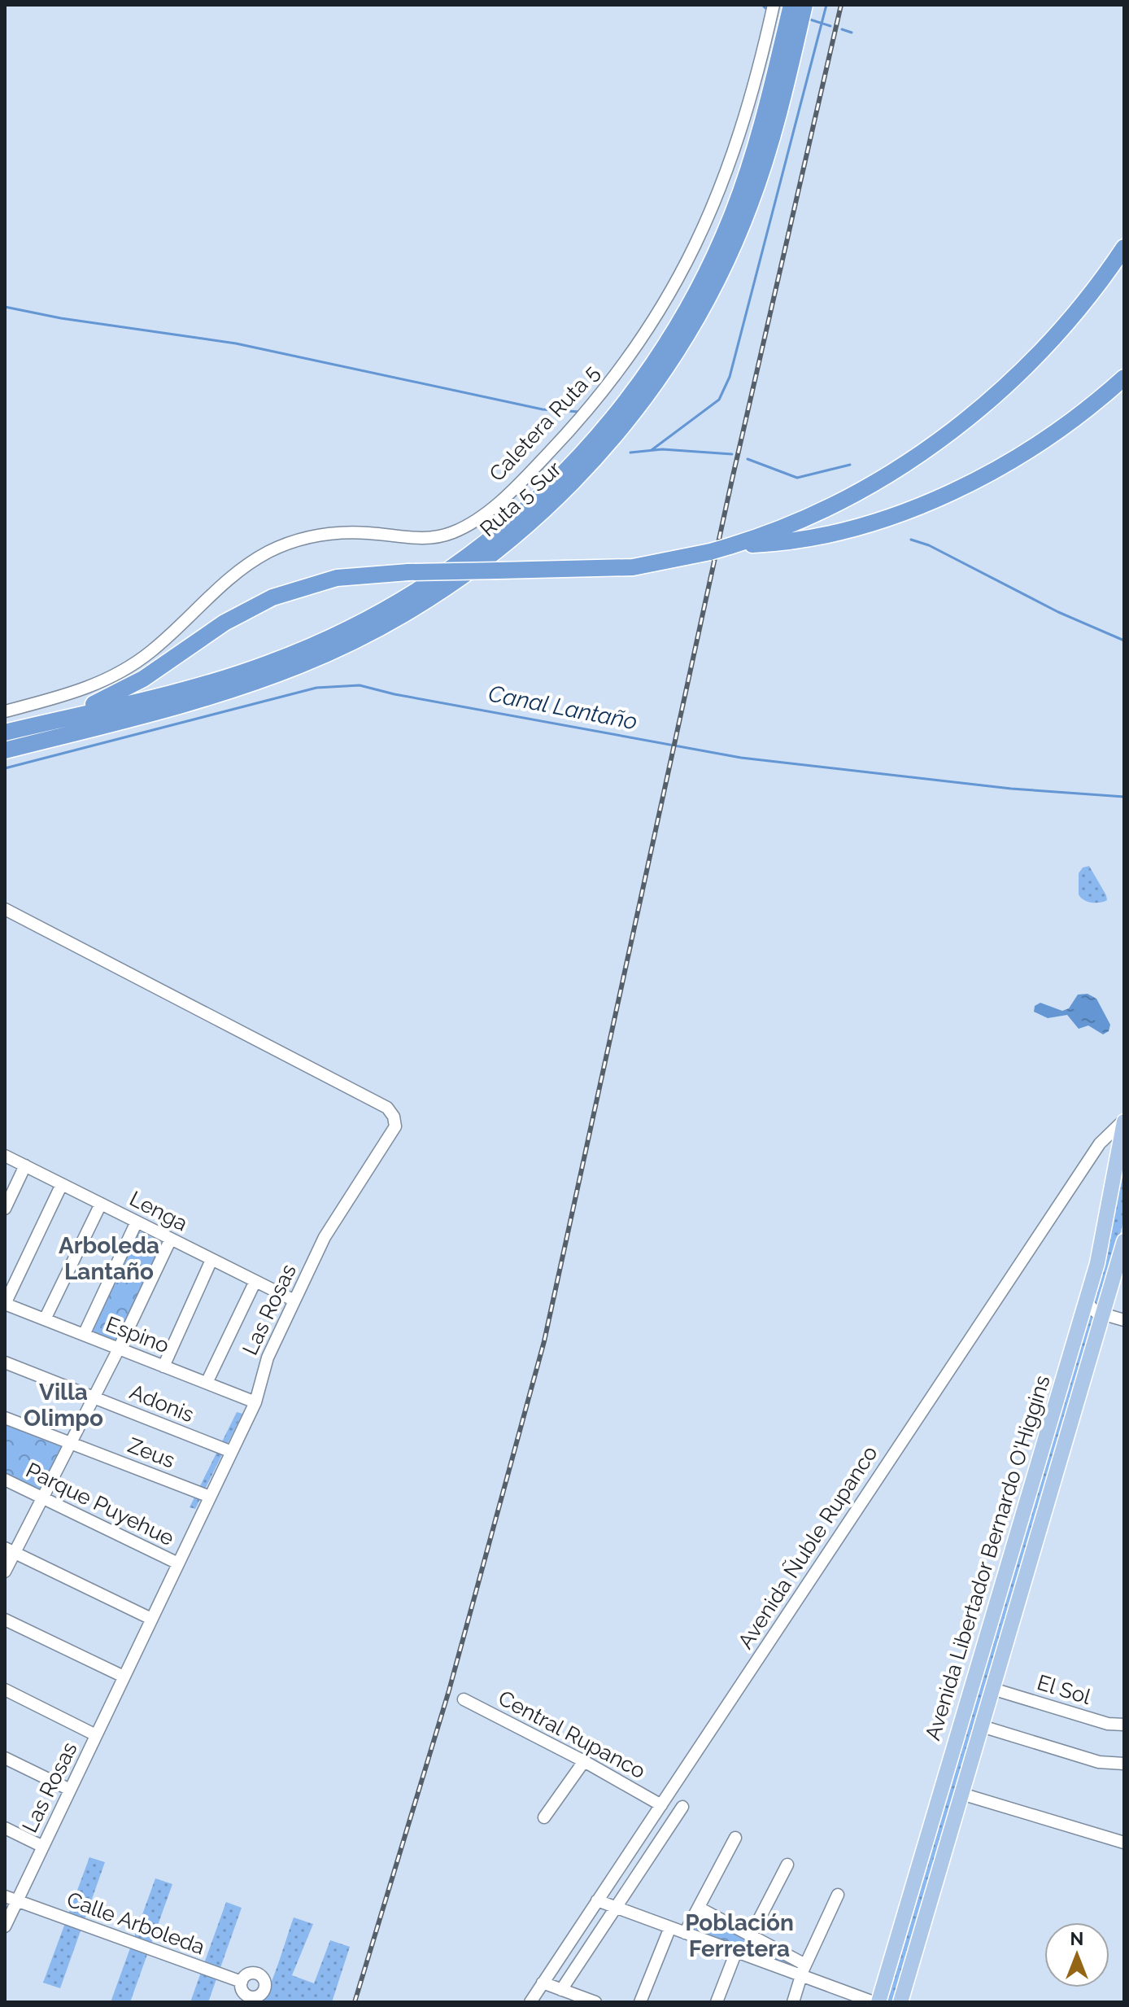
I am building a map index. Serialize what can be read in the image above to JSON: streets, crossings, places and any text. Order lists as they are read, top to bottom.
{
  "streets": {
    "highway": ["Ruta 5 Sur"],
    "main road": ["Avenida Libertador Bernardo O'Higgins"],
    "street": [
      "Caletera Ruta 5",
      "Lenga",
      "Las Rosas",
      "Espino",
      "Adonis",
      "Zeus",
      "Parque Puyehue",
      "Avenida Ñuble Rupanco",
      "El Sol",
      "Central Rupanco",
      "Calle Arboleda"
    ]
  },
  "crossings": [
    ["Lenga", "Las Rosas"],
    ["Las Rosas", "Espino"],
    ["Las Rosas", "Adonis"],
    ["Las Rosas", "Zeus"],
    ["Las Rosas", "Parque Puyehue"],
    ["Las Rosas", "Calle Arboleda"],
    ["Avenida Ñuble Rupanco", "Avenida Libertador Bernardo O'Higgins"],
    ["Avenida Ñuble Rupanco", "Central Rupanco"],
    ["Avenida Libertador Bernardo O'Higgins", "El Sol"]
  ],
  "districts": ["Arboleda Lantaño", "Villa Olimpo", "Población Ferretera"],
  "water": ["Canal Lantaño"],
  "north": "top"
}
